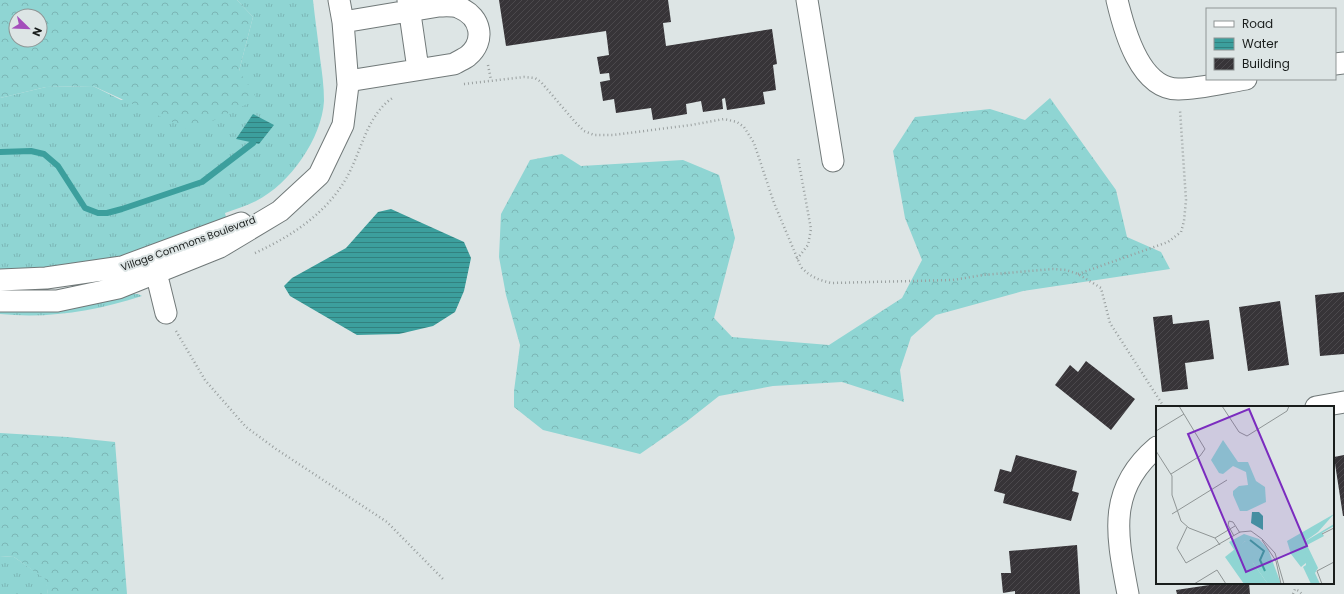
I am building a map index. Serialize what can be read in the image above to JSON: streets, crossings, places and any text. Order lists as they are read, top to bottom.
{
  "streets": {
    "street": ["Village Commons Boulevard"]
  },
  "legend": ["Road", "Water", "Building"],
  "north": "bottom right"
}
